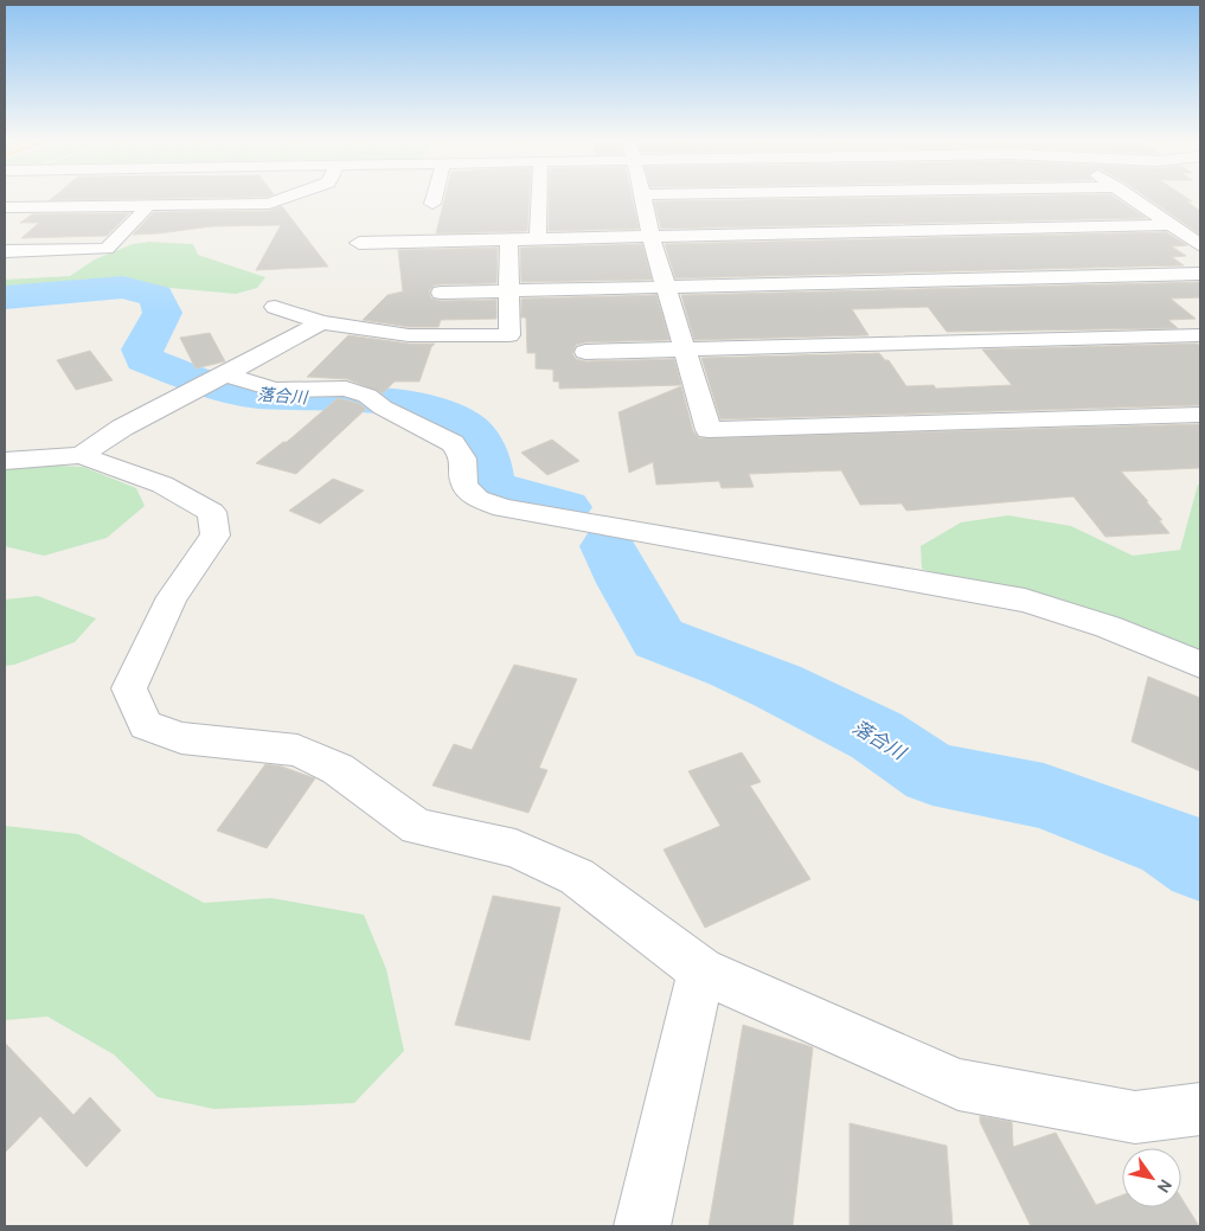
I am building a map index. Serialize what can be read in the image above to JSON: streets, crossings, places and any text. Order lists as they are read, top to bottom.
{
  "water": ["落合川"],
  "north": "bottom right"
}
